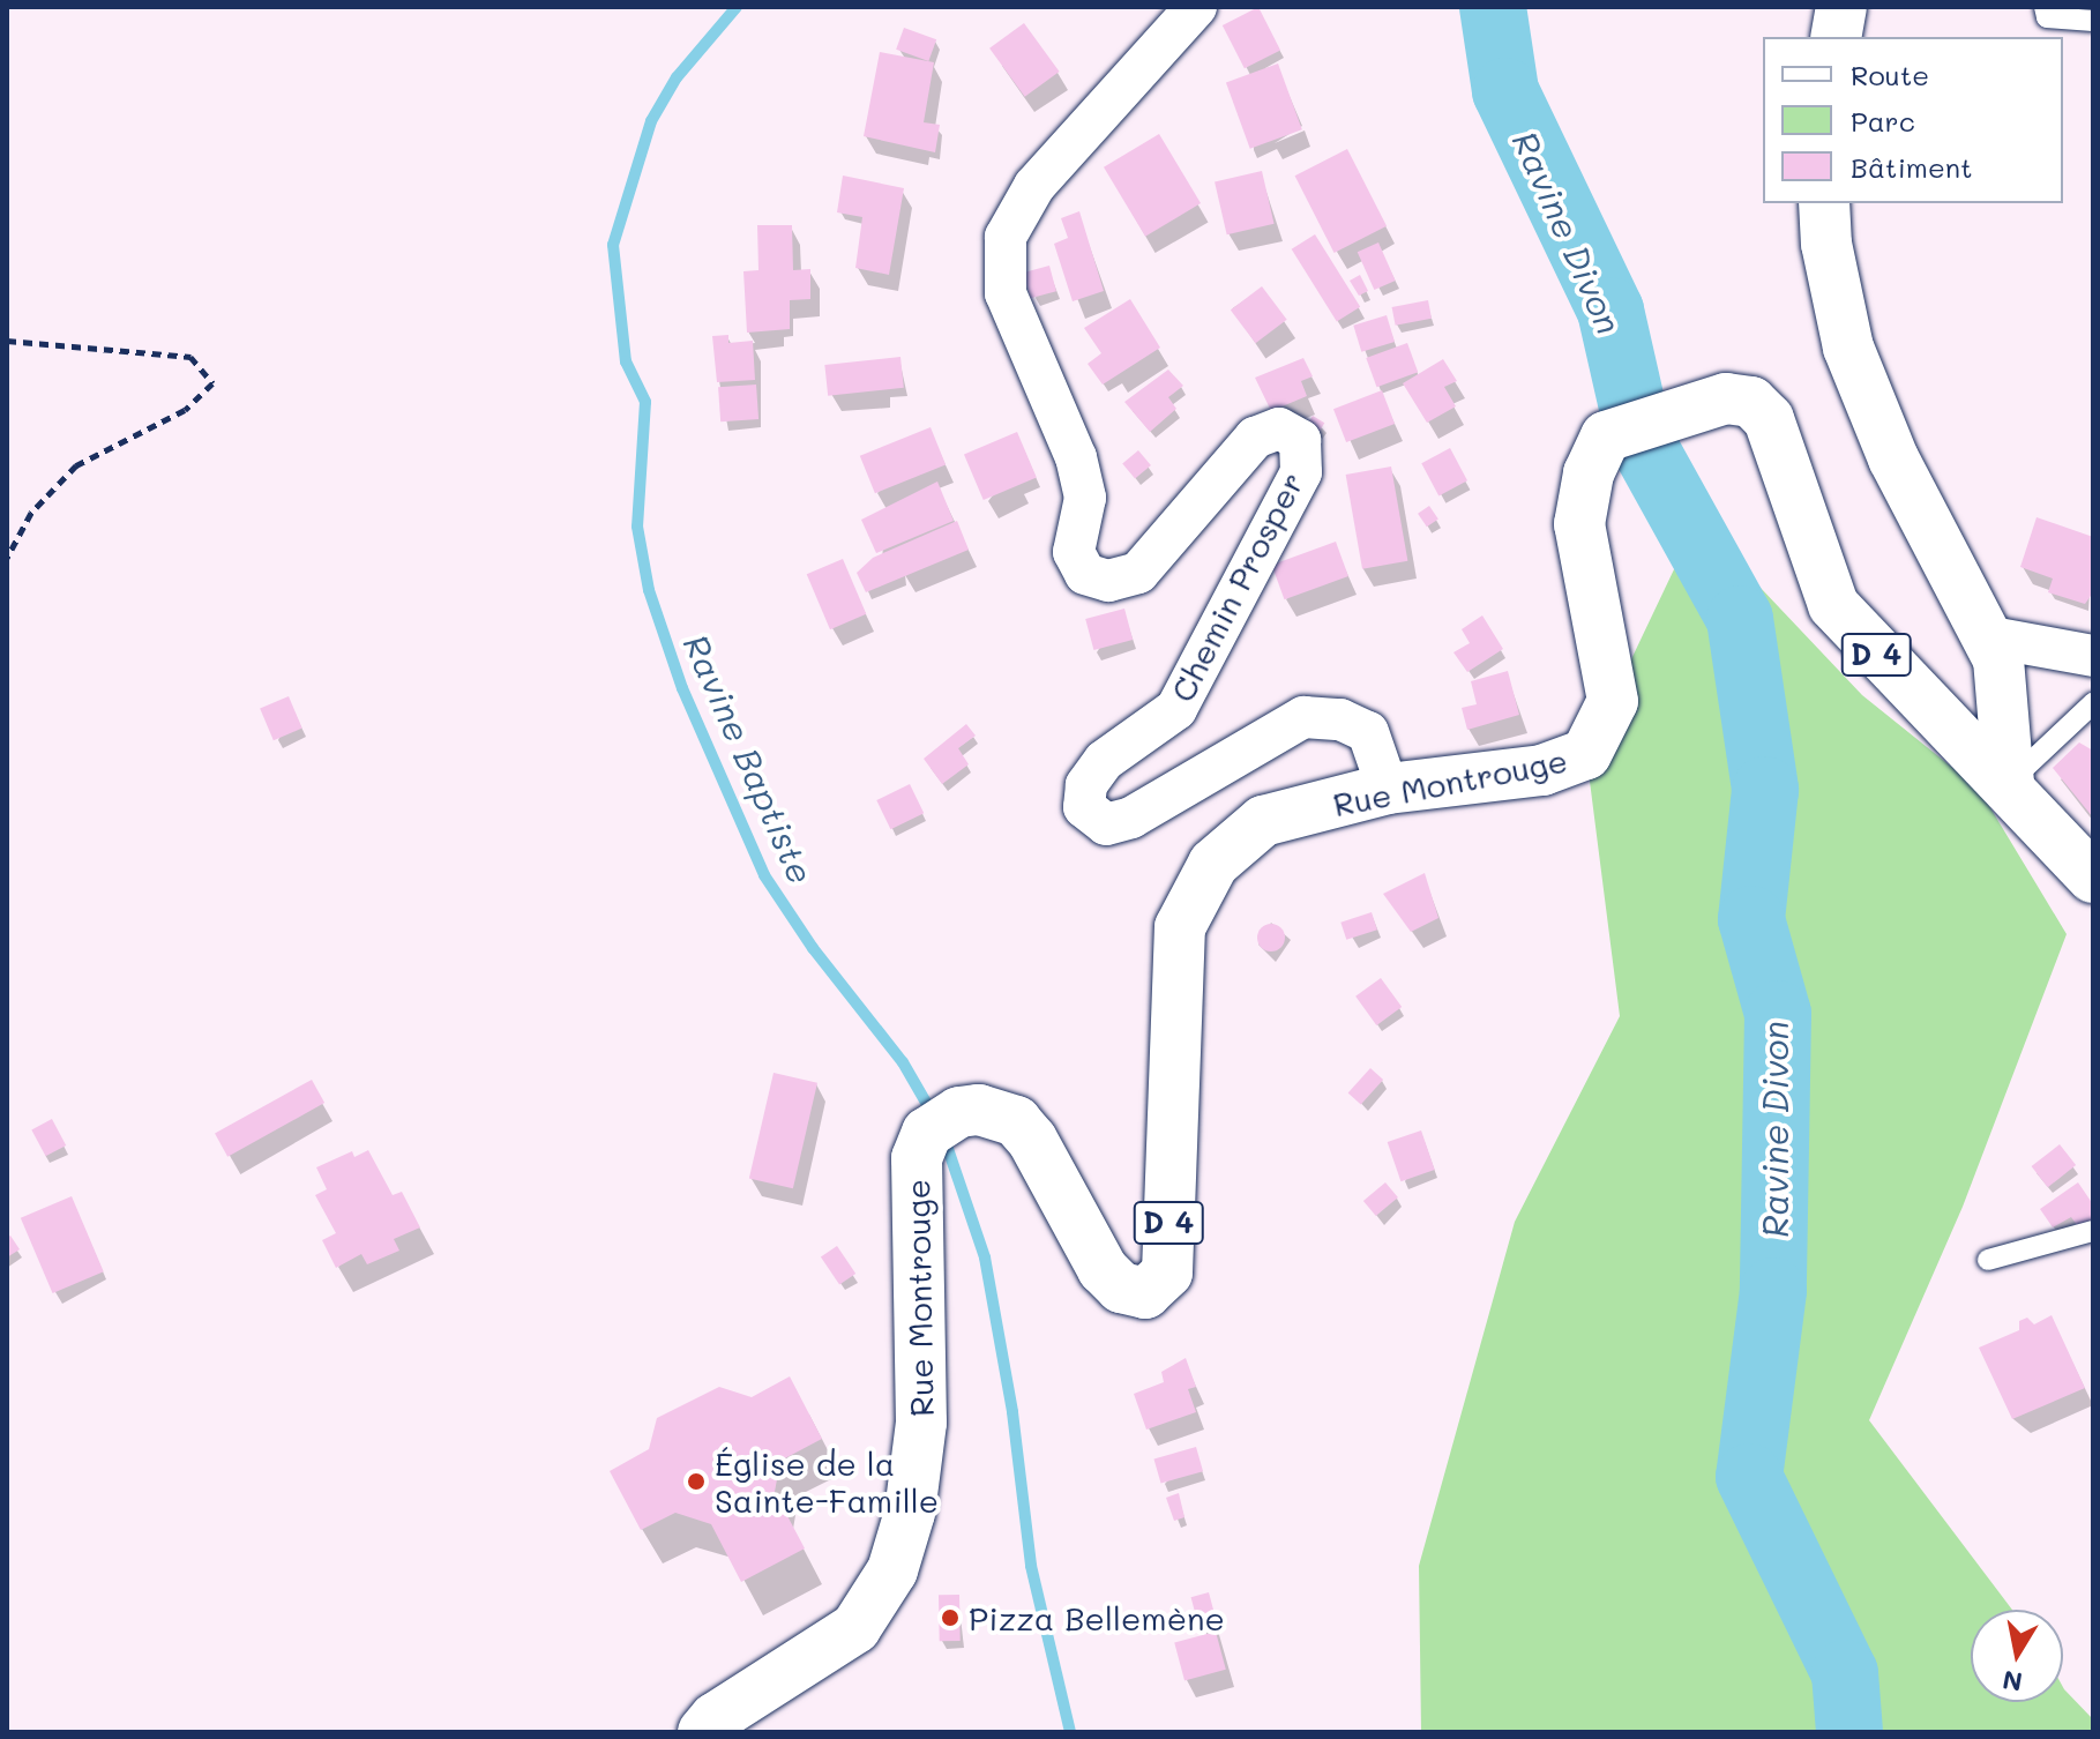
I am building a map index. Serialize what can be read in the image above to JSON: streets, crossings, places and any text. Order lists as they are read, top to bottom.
{
  "streets": {
    "main road": ["D 4", "Rue Montrouge"],
    "street": ["Chemin Prosper"]
  },
  "crossings": [
    ["Chemin Prosper", "Rue Montrouge"]
  ],
  "water": ["Ravine Divon", "Ravine Baptiste"],
  "places": ["Église de la Sainte-Famille", "Pizza Bellemène"],
  "legend": ["Route", "Parc", "Bâtiment"],
  "north": "bottom"
}
